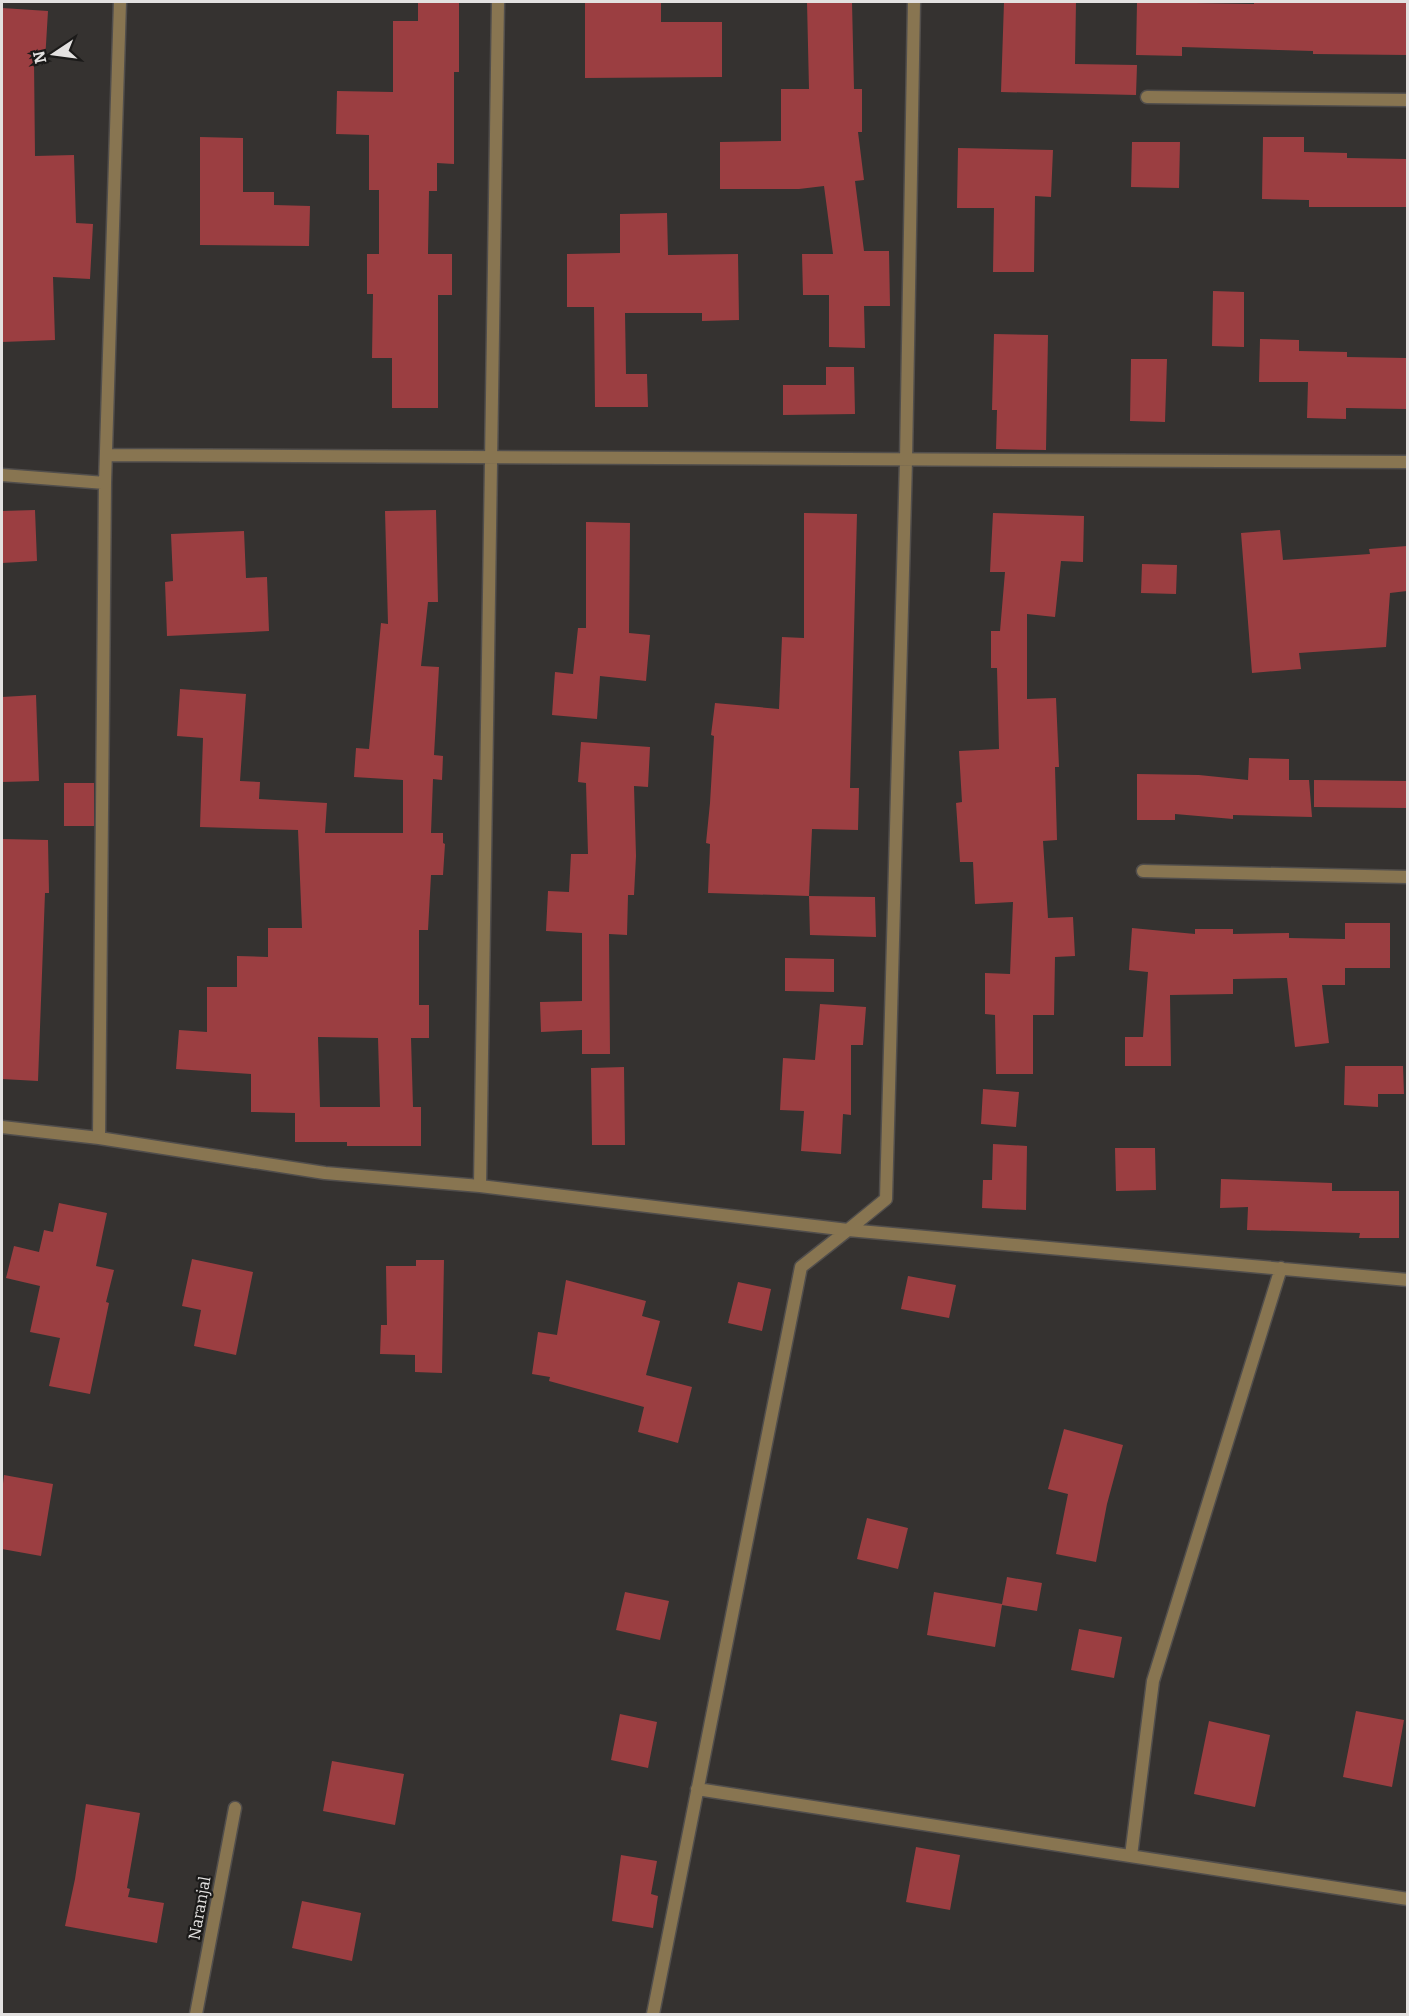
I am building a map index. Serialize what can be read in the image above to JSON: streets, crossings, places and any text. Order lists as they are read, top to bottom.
{
  "streets": {
    "street": ["Naranjal"]
  },
  "north": "left"
}
